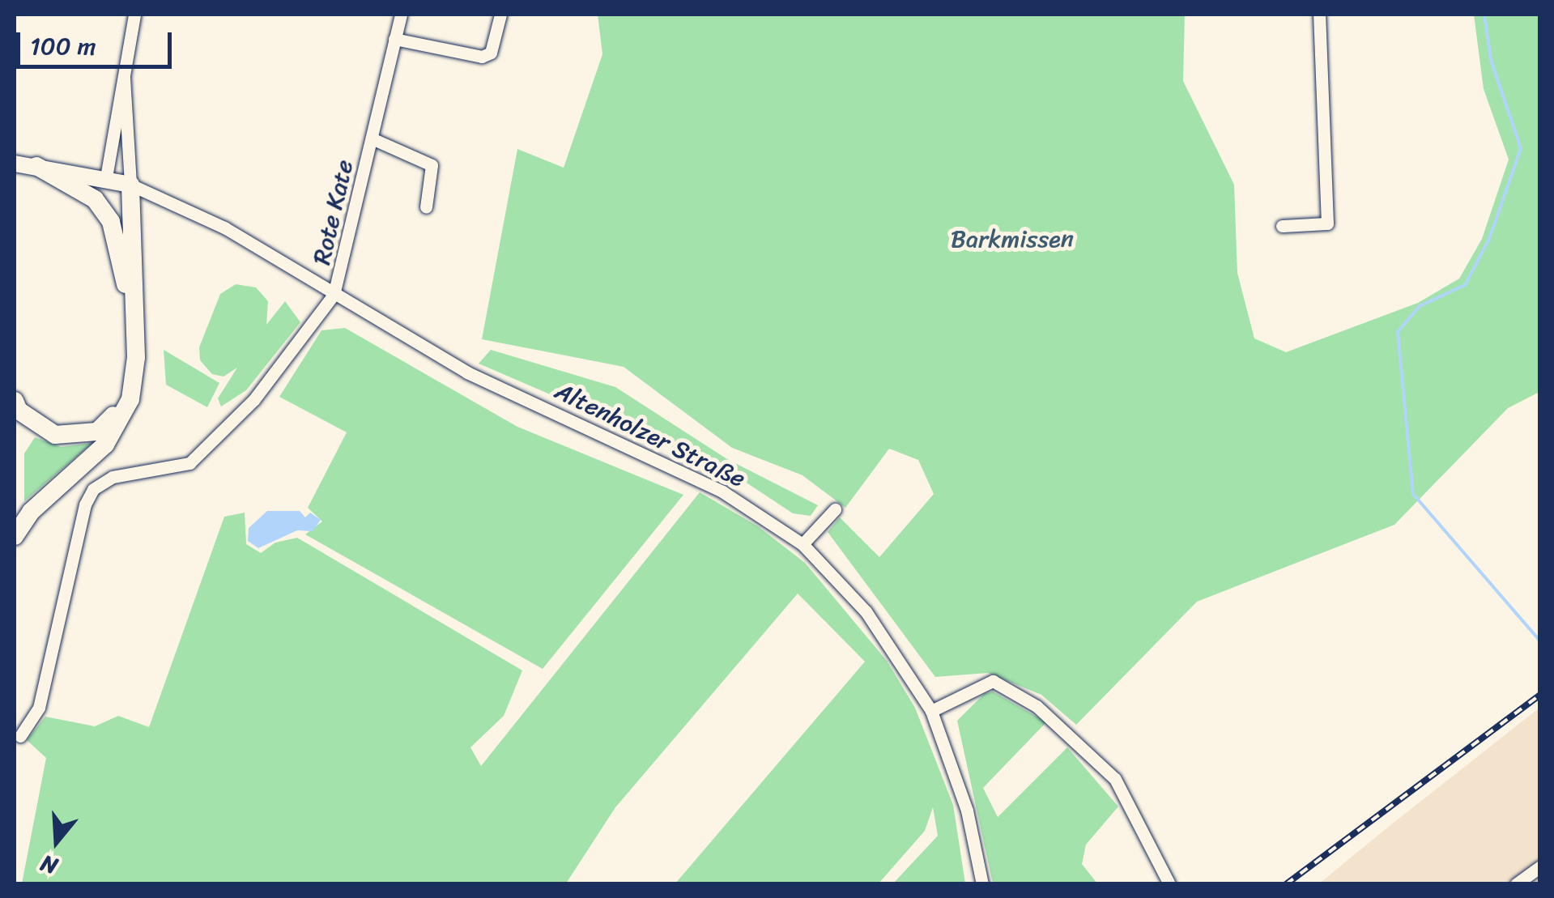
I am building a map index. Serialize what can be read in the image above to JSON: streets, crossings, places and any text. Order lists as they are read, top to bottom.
{
  "streets": {
    "street": ["Rote Kate", "Altenholzer Straße"]
  },
  "crossings": [
    ["Rote Kate", "Altenholzer Straße"]
  ],
  "parks": ["Barkmissen"],
  "scale_bar": "100 m",
  "north": "bottom"
}
